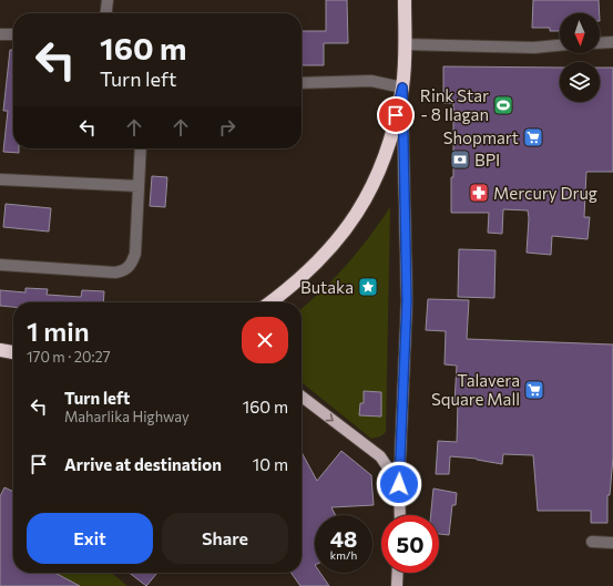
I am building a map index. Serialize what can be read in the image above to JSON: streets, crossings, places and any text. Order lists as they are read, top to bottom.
{
  "places": {
    "sports": ["Rink Star - 8 Ilagan"],
    "supermarket": ["Shopmart", "Talavera Square Mall"],
    "bank": ["BPI"],
    "pharmacy": ["Mercury Drug"],
    "place": ["Butaka"]
  },
  "north": "bottom",
  "page": {
    "turn": ["160 m", "Turn left"],
    "heading": ["1 min", "170 m · 20:27"],
    "list": [
      {
        "name": "Turn left",
        "note": "Maharlika Highway",
        "value": "160 m"
      },
      {
        "name": "Arrive at destination",
        "value": "10 m"
      }
    ],
    "buttons": ["Exit", "Share"],
    "speed": "48 km/h",
    "limit": "50"
  }
}
